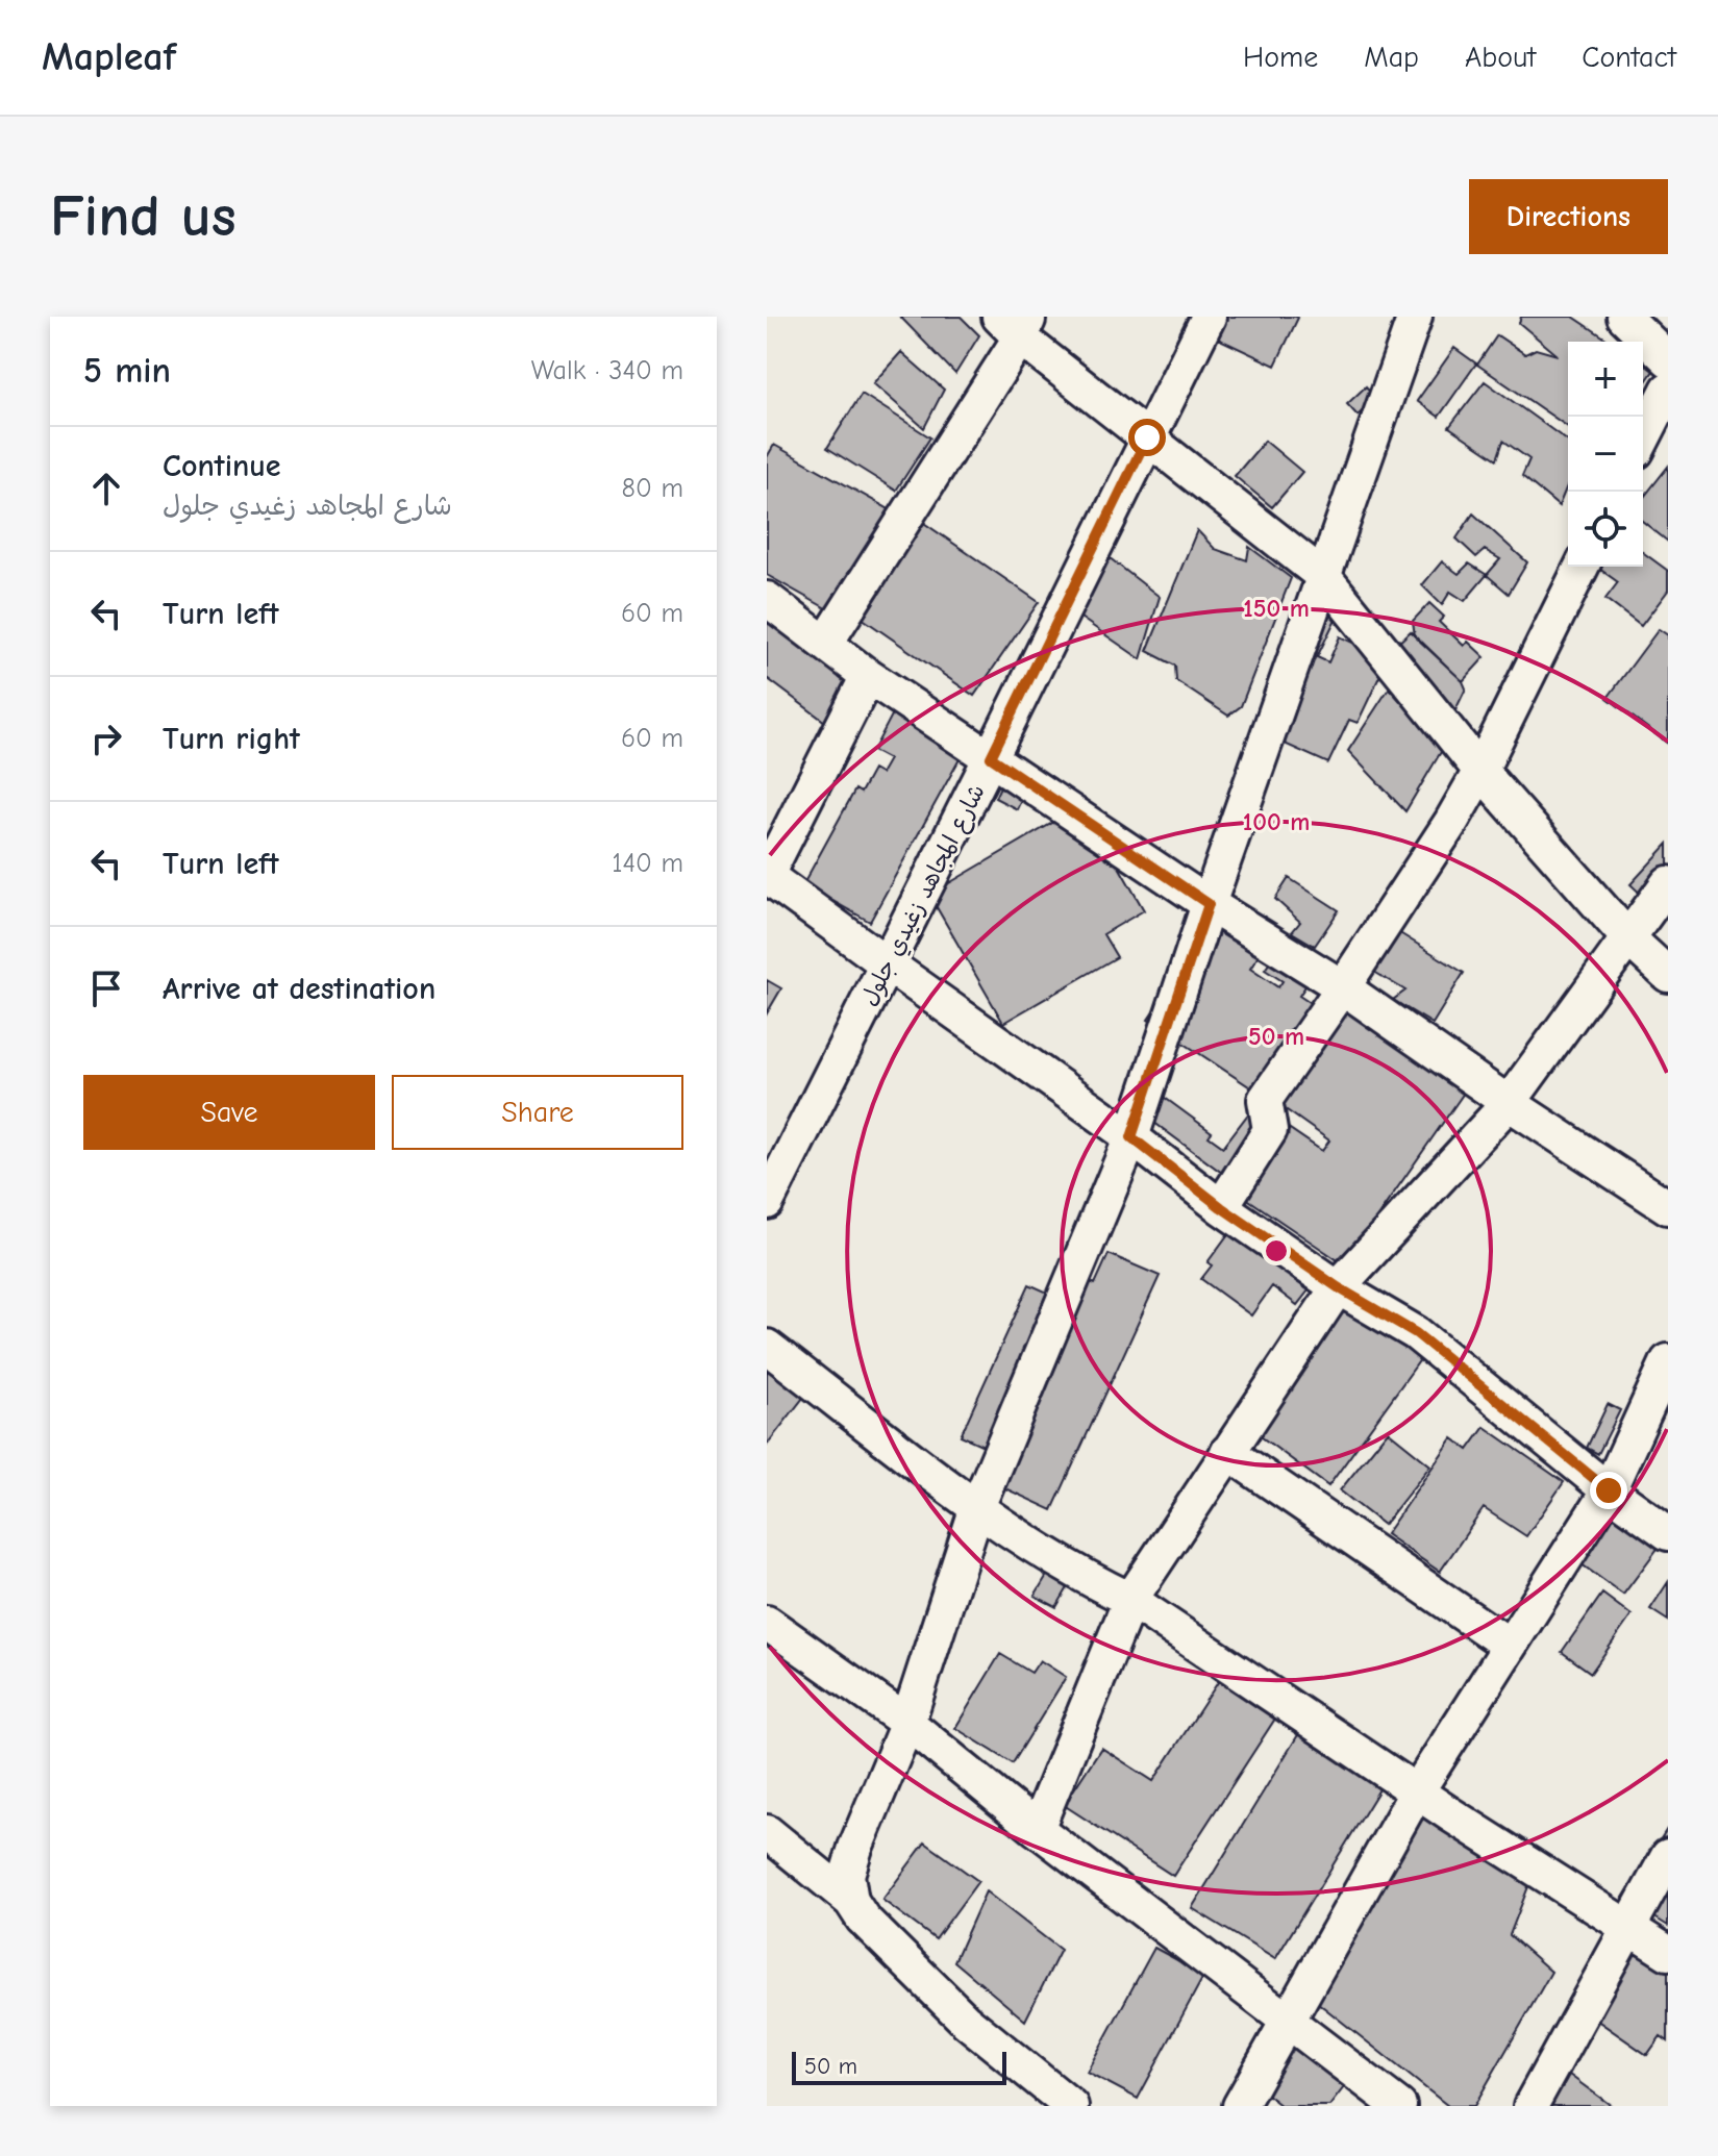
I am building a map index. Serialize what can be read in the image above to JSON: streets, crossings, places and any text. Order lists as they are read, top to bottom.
{
  "streets": {
    "street": ["شارع المجاهد زغيدي جلول"]
  },
  "scale_bar": "50 m",
  "page": {
    "header": "Mapleaf",
    "nav": [
      "Home",
      "Map",
      "About",
      "Contact"
    ],
    "buttons": [
      "Directions",
      ["Save", "Share"]
    ],
    "title": "Find us",
    "heading": ["5 min", "Walk · 340 m"],
    "map_buttons": ["+", "−"],
    "list": [
      ["Continue", "شارع المجاهد زغيدي جلول", "80 m"],
      ["Turn left", "60 m"],
      ["Turn right", "60 m"],
      ["Turn left", "140 m"],
      "Arrive at destination"
    ],
    "scale": "50 m"
  },
  "rings": ["150 m", "100 m", "50 m"]
}
